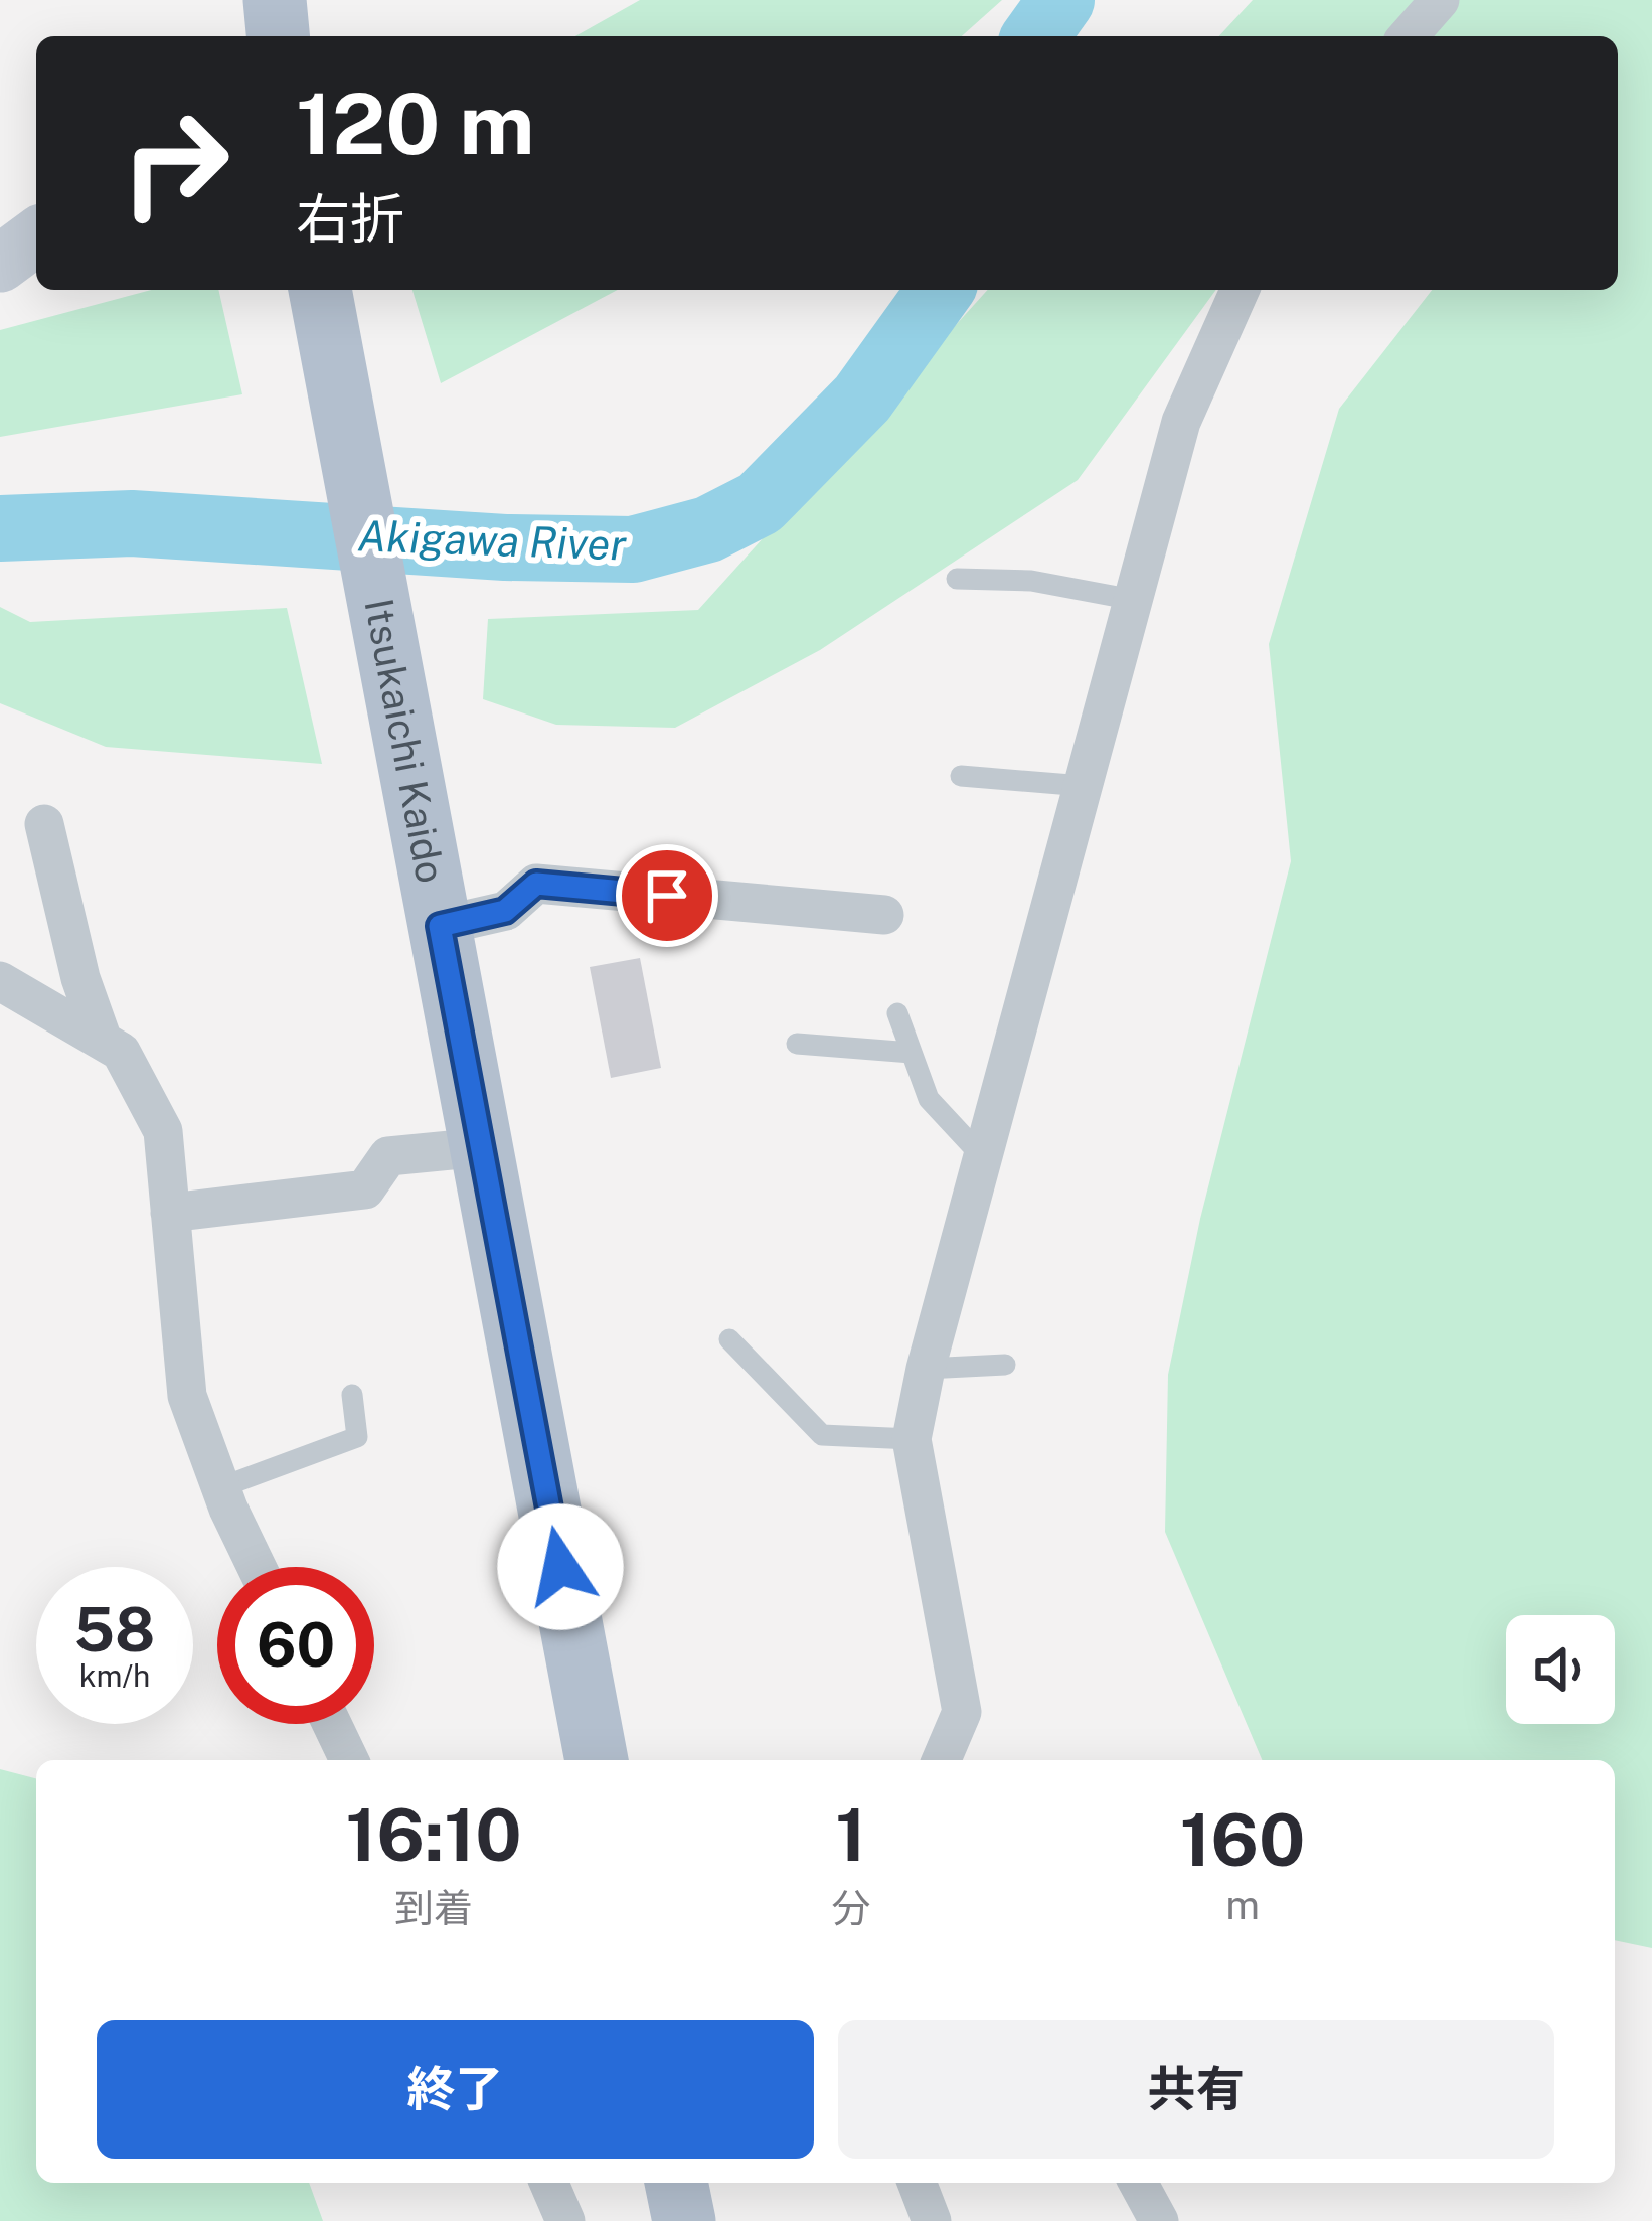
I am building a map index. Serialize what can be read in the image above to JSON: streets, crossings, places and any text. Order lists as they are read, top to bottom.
{
  "streets": {
    "main road": ["Itsukaichi Kaido"]
  },
  "water": ["Akigawa River"],
  "page": {
    "turn": ["120 m", "右折"],
    "speed": "58 km/h",
    "limit": "60",
    "eta": [
      "16:10",
      "到着",
      "1",
      "分",
      "160",
      "m"
    ],
    "buttons": ["終了", "共有"]
  }
}
